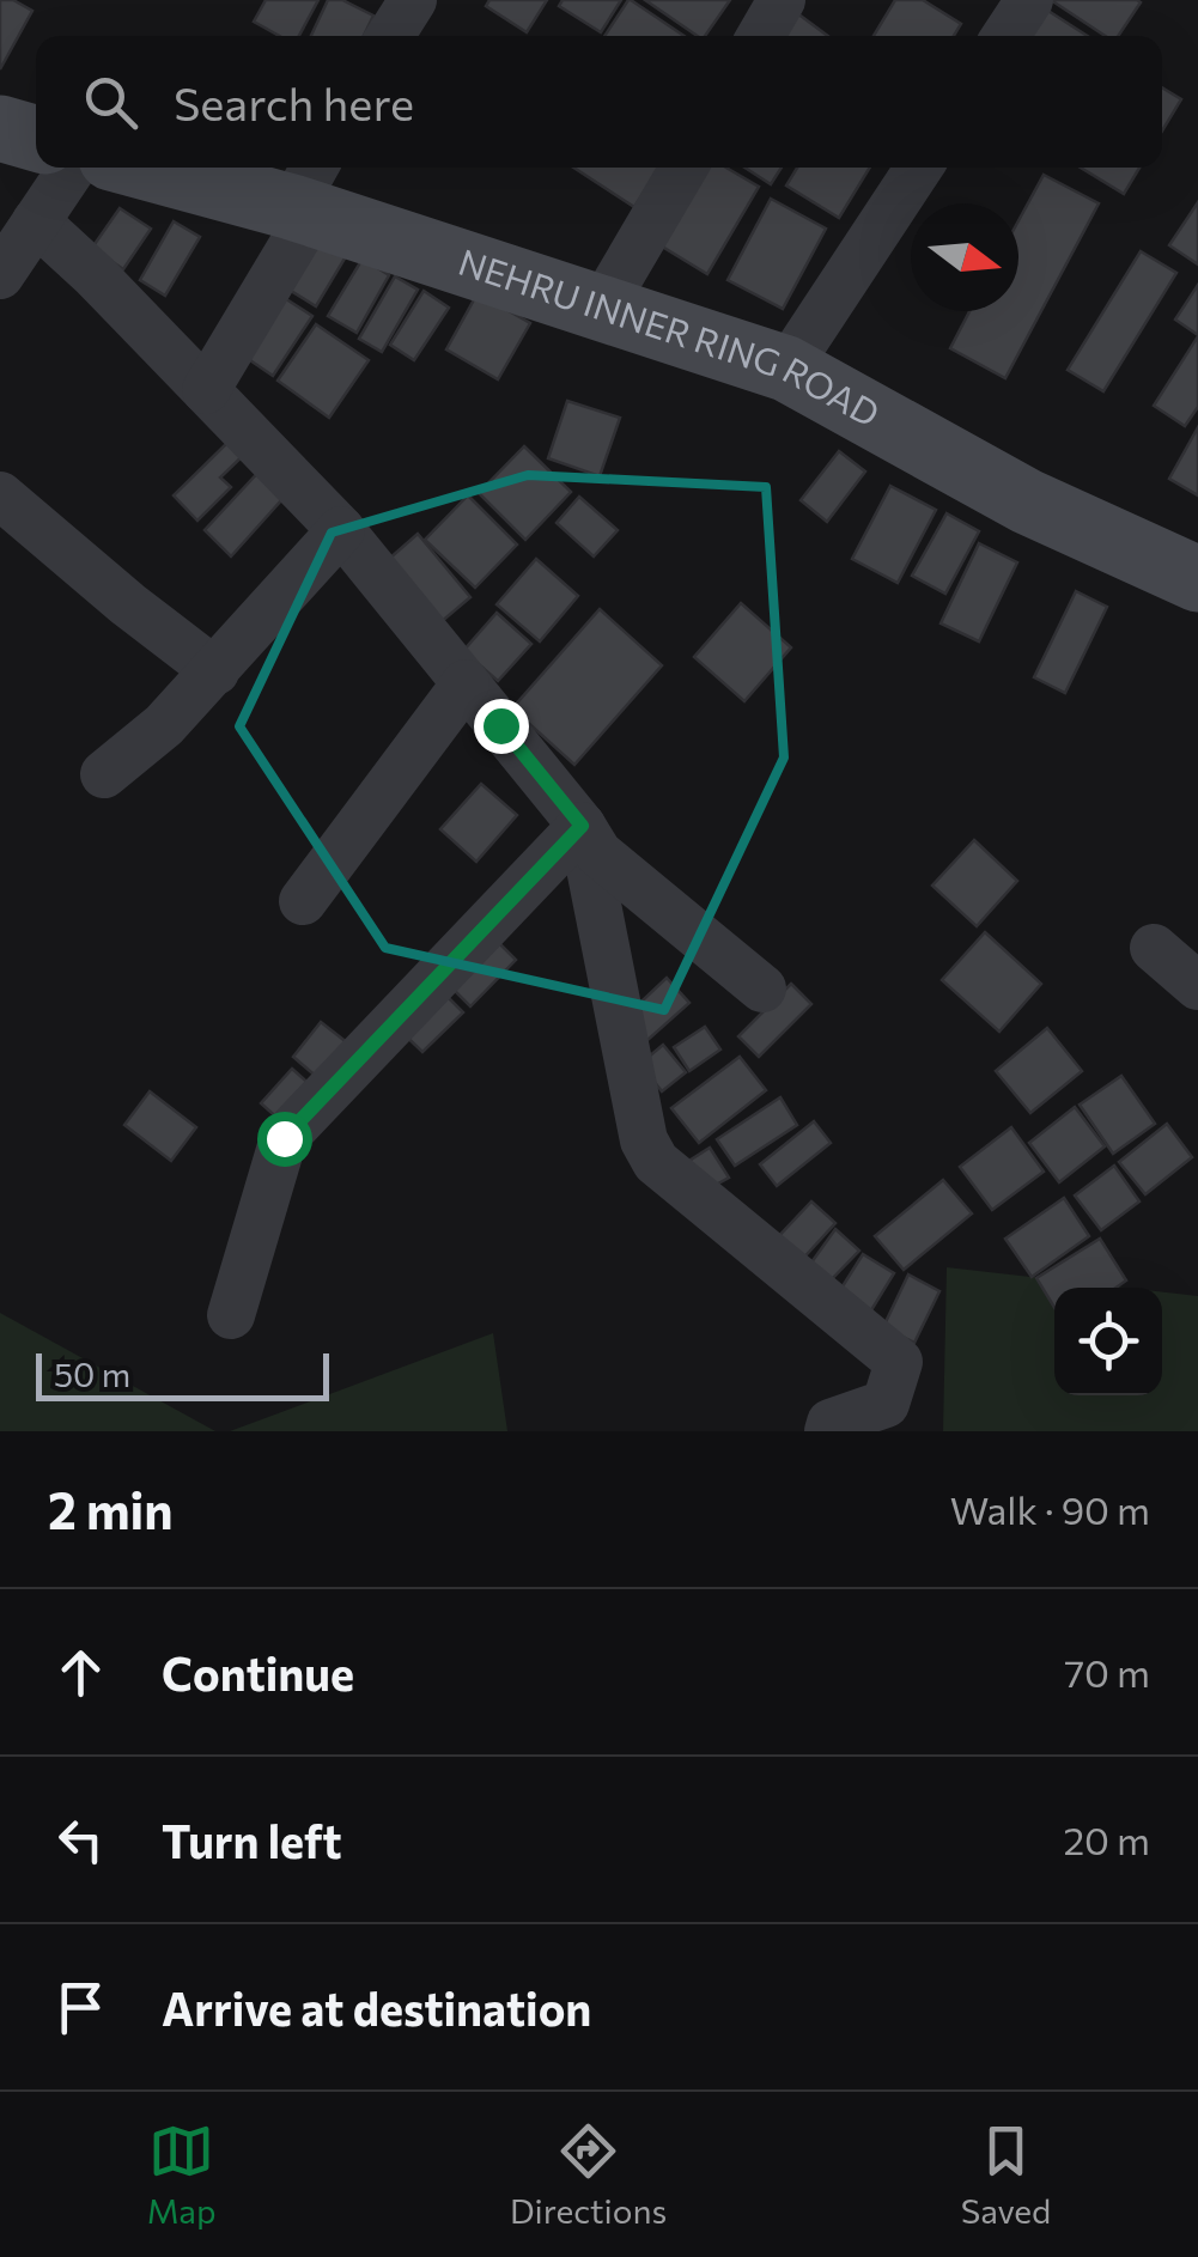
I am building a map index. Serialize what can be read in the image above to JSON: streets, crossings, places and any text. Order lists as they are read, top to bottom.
{
  "streets": {
    "street": ["NEHRU INNER RING ROAD"]
  },
  "scale_bar": "50 m",
  "north": "right",
  "page": {
    "search": "Search here",
    "scale": "50 m",
    "heading": ["2 min", "Walk · 90 m"],
    "list": [
      ["Continue", "70 m"],
      ["Turn left", "20 m"],
      "Arrive at destination"
    ],
    "nav": ["Map", "Directions", "Saved"]
  }
}
